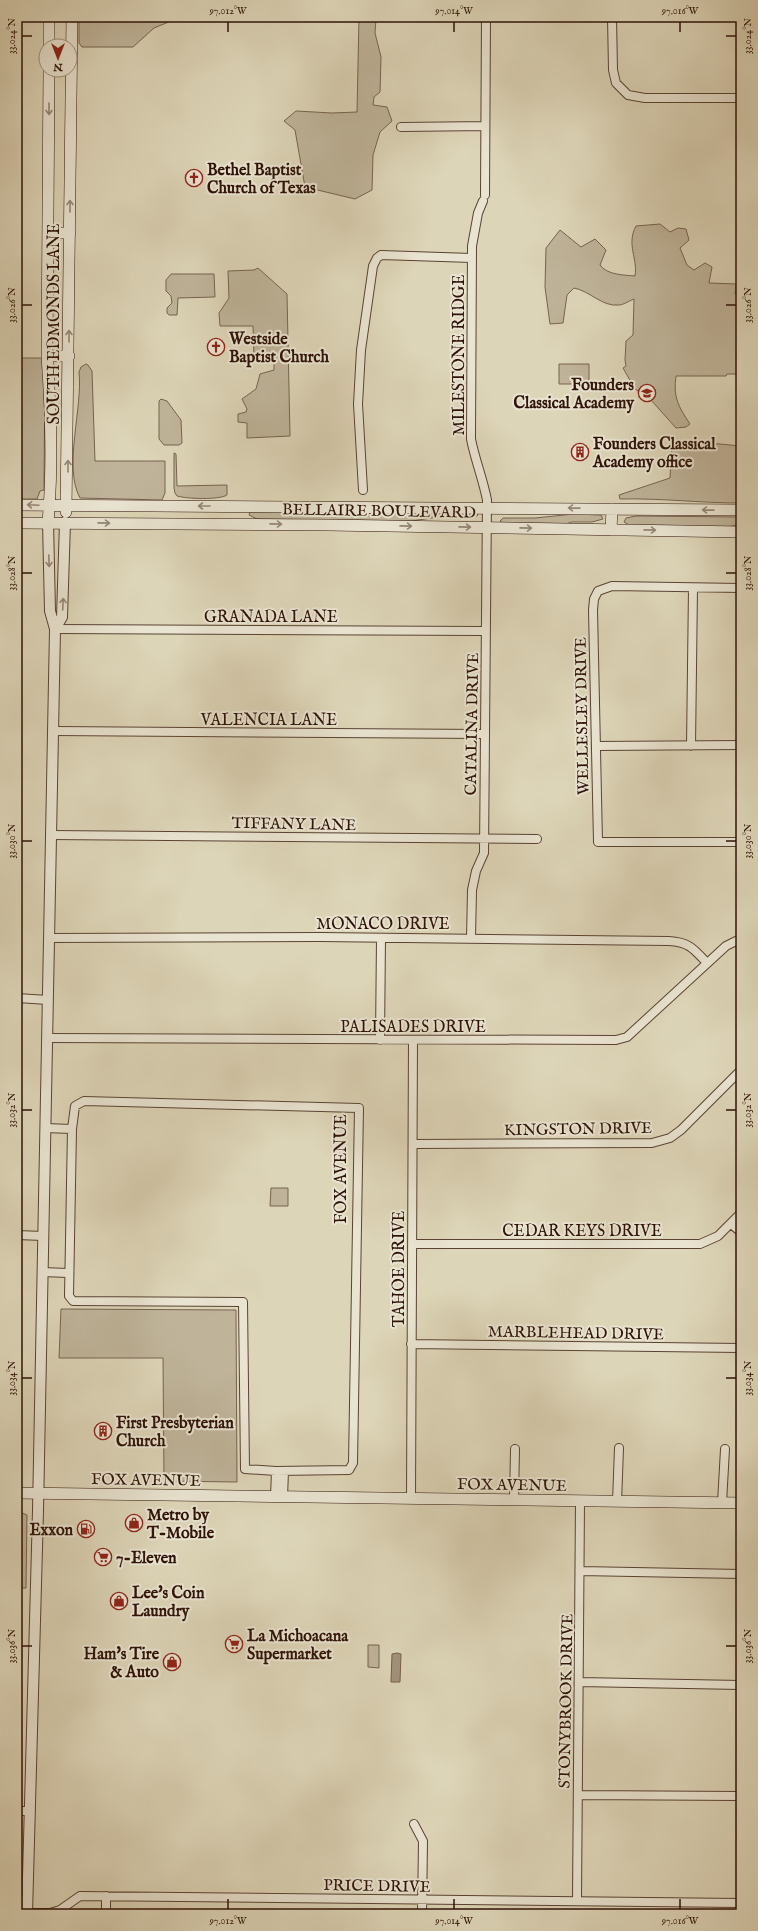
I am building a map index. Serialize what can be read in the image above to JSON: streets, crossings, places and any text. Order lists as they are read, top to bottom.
{
  "streets": {
    "main road": ["SOUTH EDMONDS LANE", "BELLAIRE BOULEVARD", "FOX AVENUE"],
    "street": [
      "MILESTONE RIDGE",
      "GRANADA LANE",
      "WELLESLEY DRIVE",
      "VALENCIA LANE",
      "CATALINA DRIVE",
      "TIFFANY LANE",
      "MONACO DRIVE",
      "PALISADES DRIVE",
      "KINGSTON DRIVE",
      "CEDAR KEYS DRIVE",
      "TAHOE DRIVE",
      "MARBLEHEAD DRIVE",
      "STONYBROOK DRIVE",
      "PRICE DRIVE"
    ]
  },
  "crossings": [
    ["SOUTH EDMONDS LANE", "BELLAIRE BOULEVARD"],
    ["SOUTH EDMONDS LANE", "GRANADA LANE"],
    ["SOUTH EDMONDS LANE", "VALENCIA LANE"],
    ["SOUTH EDMONDS LANE", "TIFFANY LANE"],
    ["SOUTH EDMONDS LANE", "MONACO DRIVE"],
    ["SOUTH EDMONDS LANE", "PALISADES DRIVE"],
    ["SOUTH EDMONDS LANE", "FOX AVENUE"],
    ["SOUTH EDMONDS LANE", "PRICE DRIVE"],
    ["MILESTONE RIDGE", "BELLAIRE BOULEVARD"],
    ["MILESTONE RIDGE", "CATALINA DRIVE"],
    ["BELLAIRE BOULEVARD", "CATALINA DRIVE"],
    ["GRANADA LANE", "CATALINA DRIVE"],
    ["VALENCIA LANE", "CATALINA DRIVE"],
    ["CATALINA DRIVE", "TIFFANY LANE"],
    ["CATALINA DRIVE", "MONACO DRIVE"],
    ["MONACO DRIVE", "PALISADES DRIVE"],
    ["PALISADES DRIVE", "TAHOE DRIVE"],
    ["KINGSTON DRIVE", "TAHOE DRIVE"],
    ["FOX AVENUE", "TAHOE DRIVE"],
    ["FOX AVENUE", "STONYBROOK DRIVE"],
    ["CEDAR KEYS DRIVE", "TAHOE DRIVE"],
    ["TAHOE DRIVE", "MARBLEHEAD DRIVE"],
    ["STONYBROOK DRIVE", "PRICE DRIVE"]
  ],
  "places": {
    "church": ["Bethel Baptist Church of Texas", "Westside Baptist Church"],
    "school or university": ["Founders Classical Academy"],
    "building": ["Founders Classical Academy office", "First Presbyterian Church"],
    "shop": ["Metro by T-Mobile", "Lee's Coin Laundry", "Ham's Tire & Auto"],
    "fuel station": ["Exxon"],
    "supermarket": ["7-Eleven", "La Michoacana Supermarket"]
  },
  "north": "bottom",
  "coordinates": [
    "97.012°W",
    "97.014°W",
    "97.016°W",
    "33.024°N",
    "33.026°N",
    "33.028°N",
    "33.030°N",
    "33.032°N",
    "33.034°N",
    "33.036°N"
  ]
}
